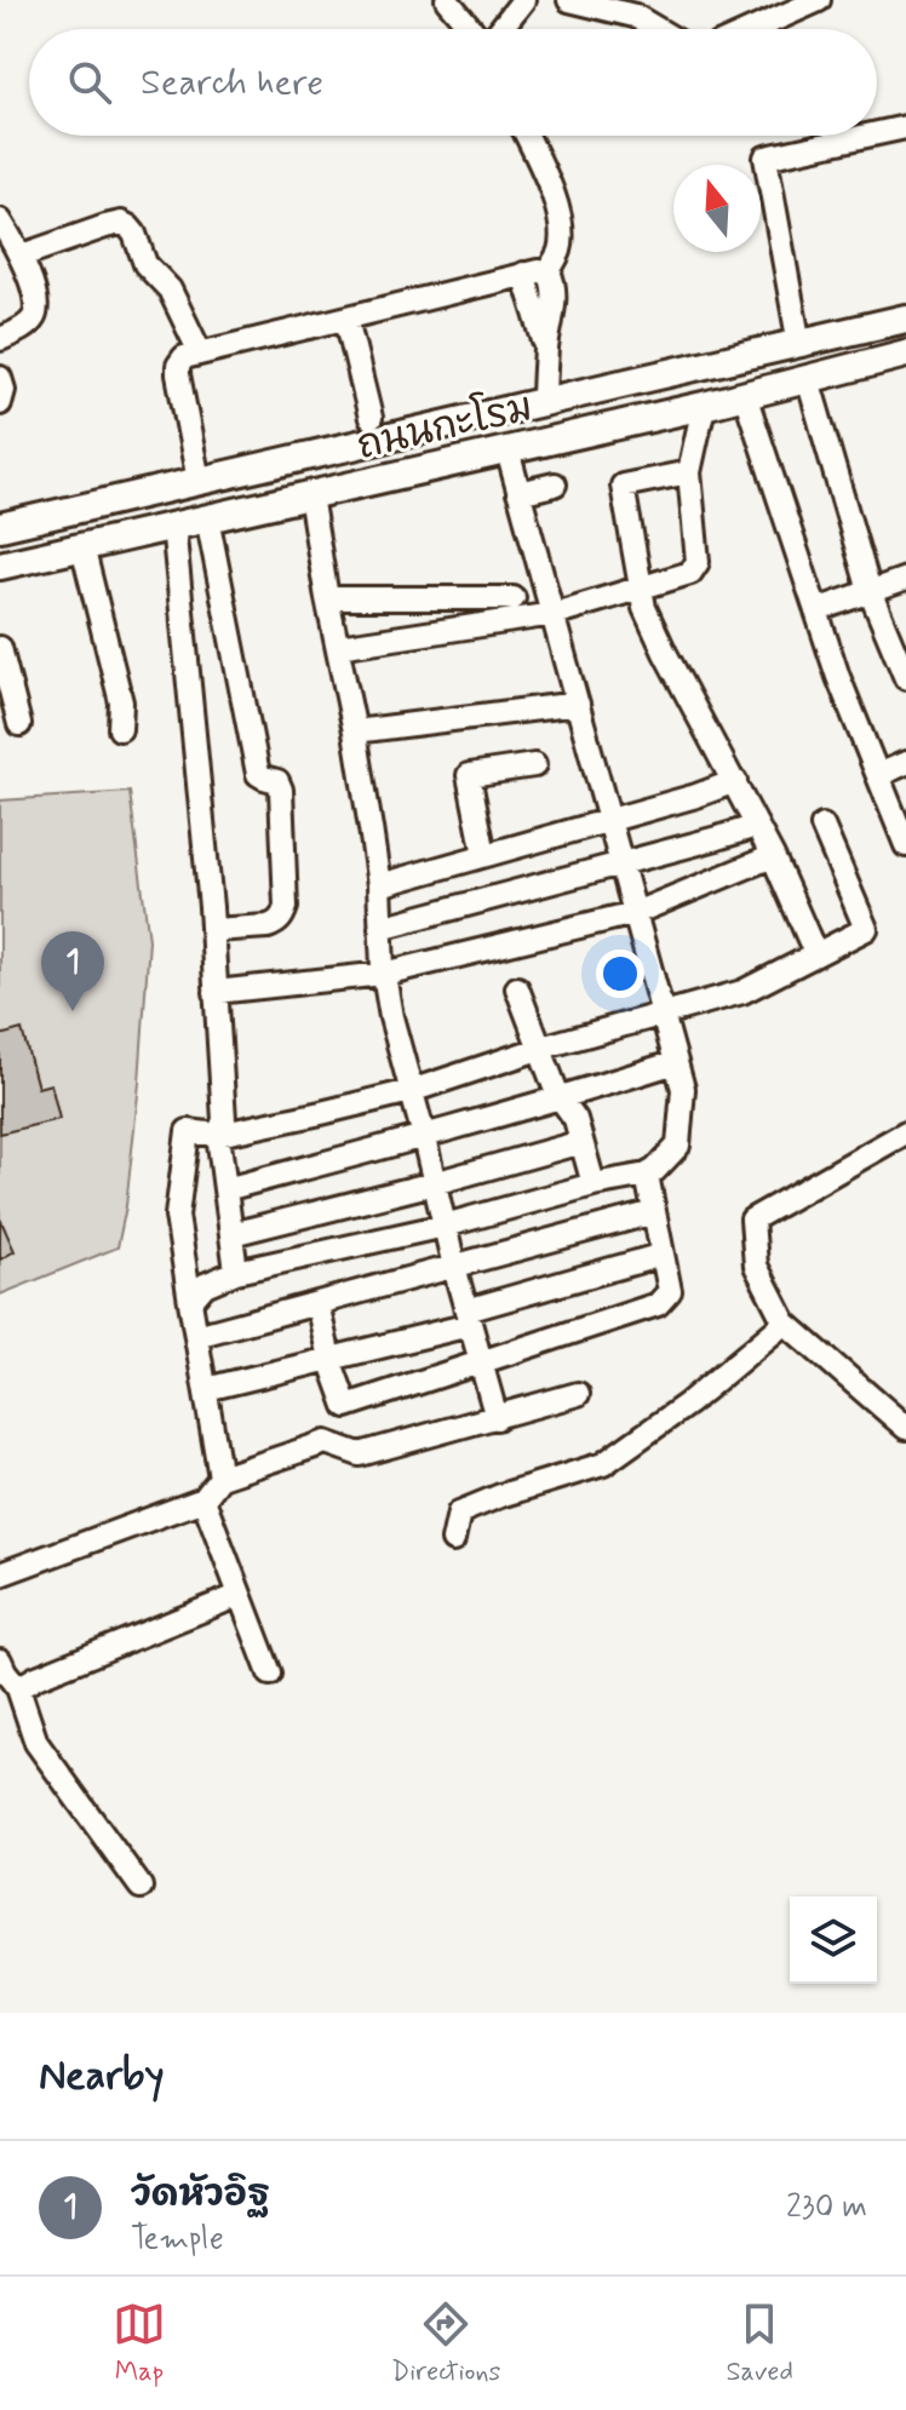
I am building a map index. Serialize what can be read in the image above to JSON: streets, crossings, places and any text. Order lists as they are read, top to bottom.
{
  "streets": {
    "main road": ["ถนนกะโรม"]
  },
  "north": "top",
  "page": {
    "search": "Search here",
    "pins": "1",
    "heading": "Nearby",
    "list": [
      {
        "mark": "1",
        "name": "วัดหัวอิฐ",
        "note": "Temple",
        "value": "230 m"
      }
    ],
    "nav": ["Map", "Directions", "Saved"]
  }
}
